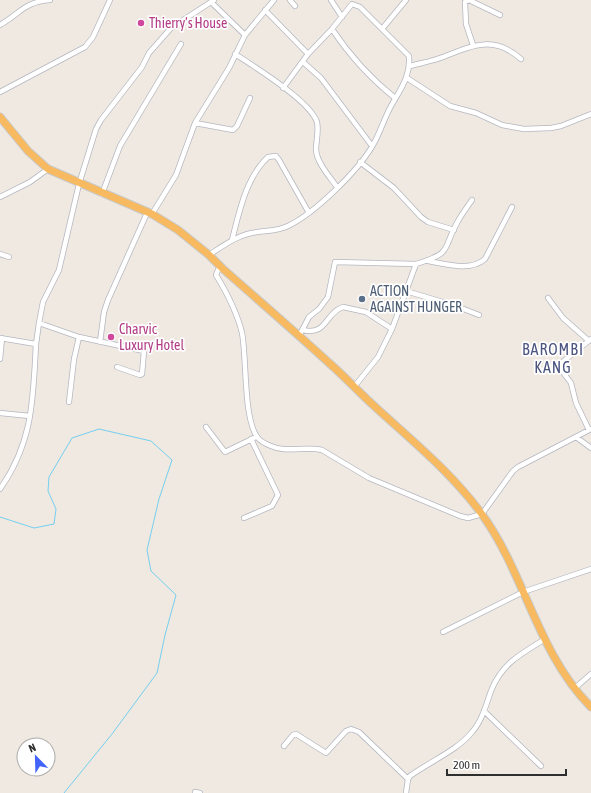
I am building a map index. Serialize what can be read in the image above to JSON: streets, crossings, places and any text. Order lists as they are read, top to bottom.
{
  "districts": ["BAROMBI KANG"],
  "places": ["Thierry’s House", "ACTION AGAINST HUNGER", "Charvic Luxury Hotel"],
  "scale_bar": "200 m",
  "north": "top left"
}
